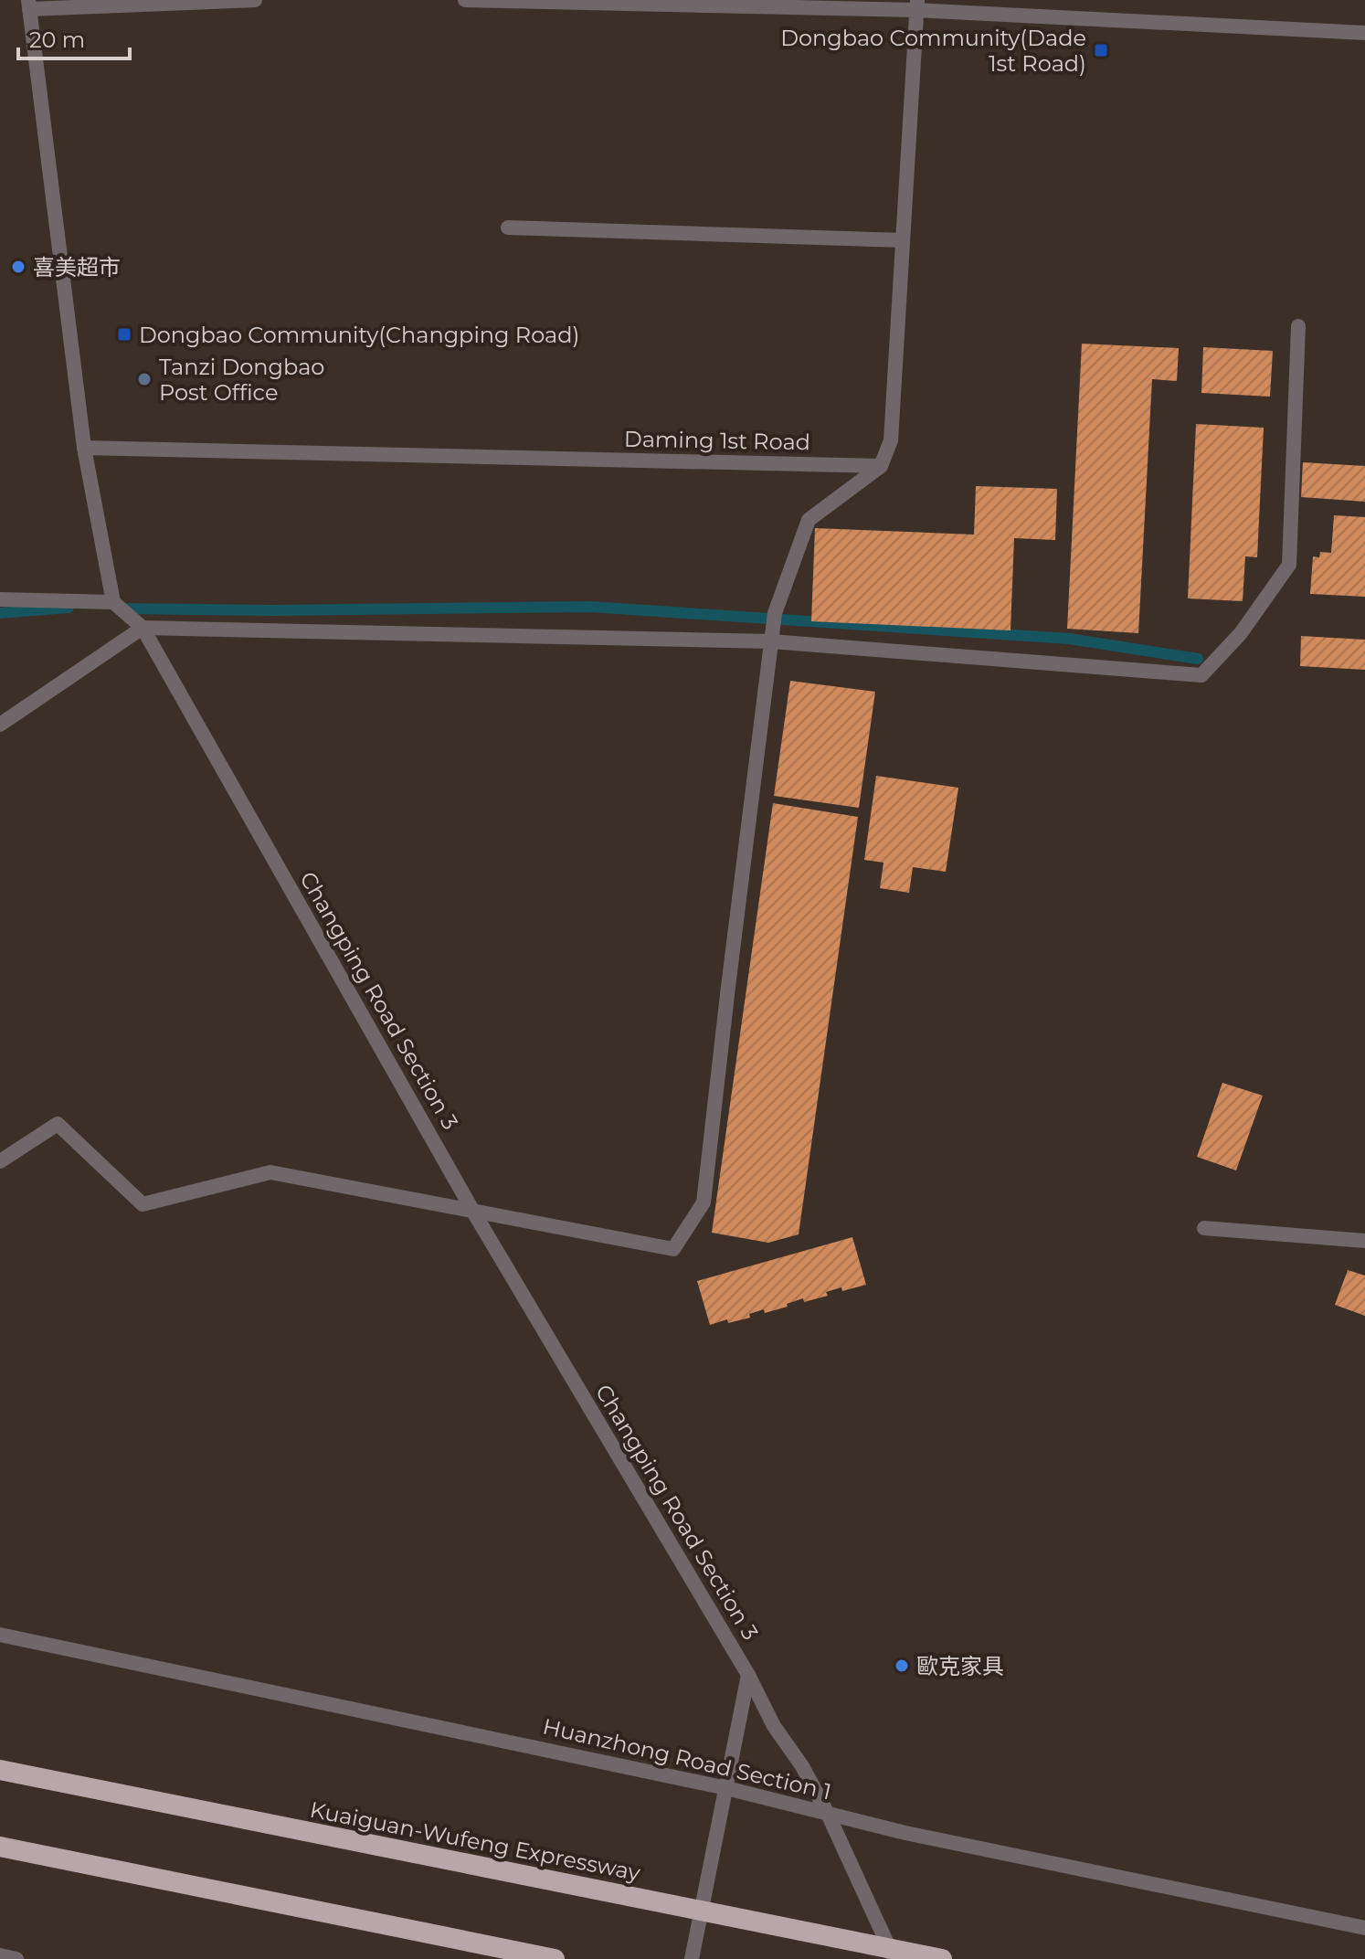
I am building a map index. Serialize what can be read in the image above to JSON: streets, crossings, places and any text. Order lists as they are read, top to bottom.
{
  "streets": {
    "highway": ["Kuaiguan-Wufeng Expressway"],
    "street": ["Daming 1st Road", "Changping Road Section 3", "Huanzhong Road Section 1"]
  },
  "crossings": [
    ["Changping Road Section 3", "Huanzhong Road Section 1"]
  ],
  "places": {
    "transit": ["Dongbao Community(Dade 1st Road)", "Dongbao Community(Changping Road)"],
    "other": ["喜美超市", "Tanzi Dongbao Post Office", "歐克家具"]
  },
  "scale_bar": "20 m"
}
